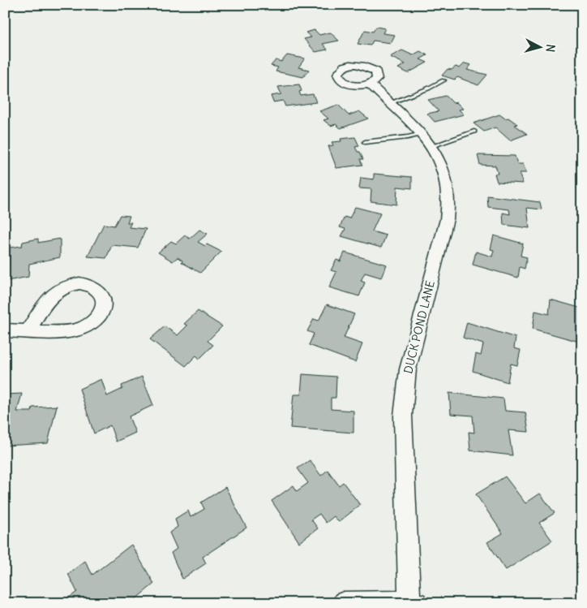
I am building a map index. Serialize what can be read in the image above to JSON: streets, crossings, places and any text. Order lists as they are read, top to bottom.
{
  "streets": {
    "street": ["DUCK POND LANE"]
  },
  "north": "right"
}
